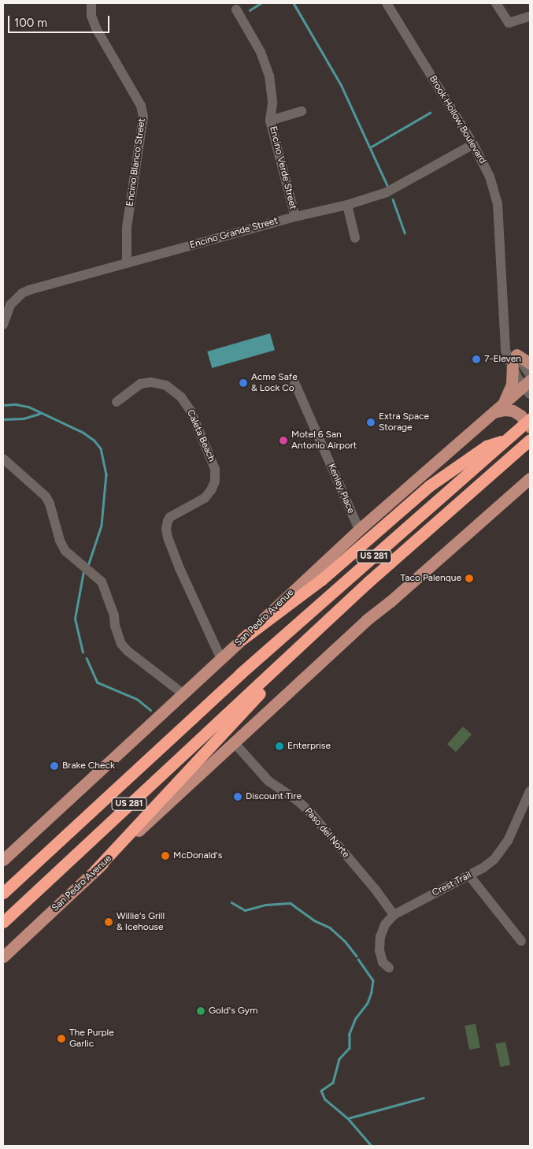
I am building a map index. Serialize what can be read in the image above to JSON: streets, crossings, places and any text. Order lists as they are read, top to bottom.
{
  "streets": {
    "highway": ["US 281"],
    "main road": ["San Pedro Avenue"],
    "street": [
      "Brook Hollow Boulevard",
      "Encino Blanco Street",
      "Encino Verde Street",
      "Encino Grande Street",
      "Caleta Beach",
      "Kenley Place",
      "Paso del Norte",
      "Crest Trail"
    ]
  },
  "crossings": [
    ["Brook Hollow Boulevard", "Encino Grande Street"],
    ["Brook Hollow Boulevard", "San Pedro Avenue"],
    ["Encino Blanco Street", "Encino Grande Street"],
    ["Encino Verde Street", "Encino Grande Street"],
    ["Caleta Beach", "San Pedro Avenue"],
    ["Kenley Place", "San Pedro Avenue"],
    ["San Pedro Avenue", "Paso del Norte"],
    ["Paso del Norte", "Crest Trail"]
  ],
  "places": [
    "7-Eleven",
    "Acme Safe & Lock Co",
    "Extra Space Storage",
    "Motel 6 San Antonio Airport",
    "Taco Palenque",
    "Enterprise",
    "Brake Check",
    "Discount Tire",
    "McDonald's",
    "Willie's Grill & Icehouse",
    "Gold's Gym",
    "The Purple Garlic"
  ],
  "scale_bar": "100 m"
}
